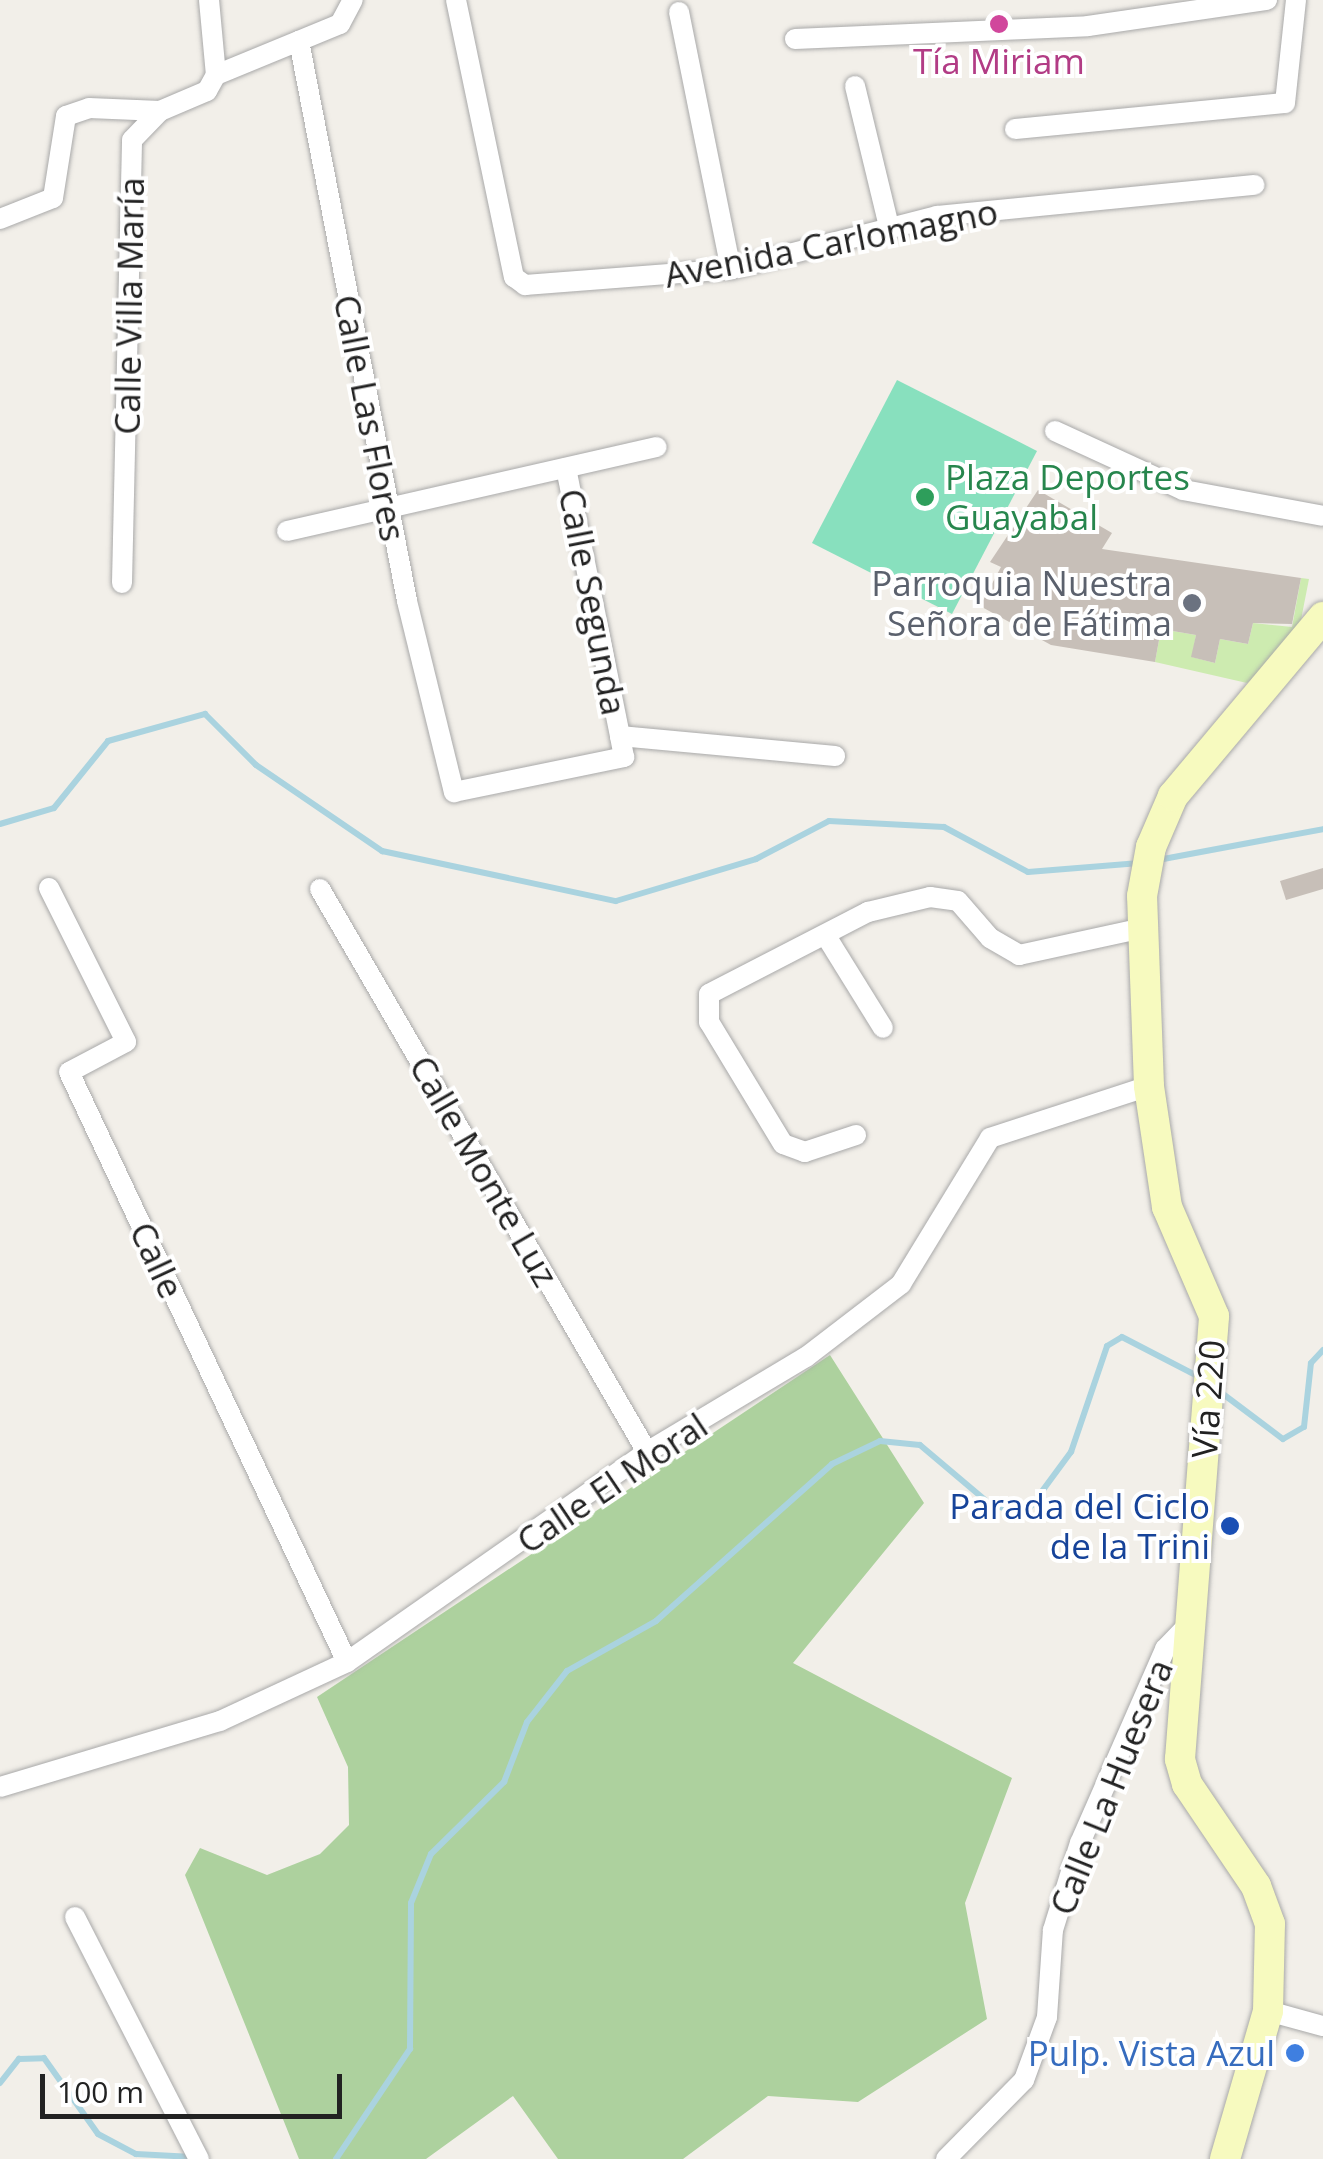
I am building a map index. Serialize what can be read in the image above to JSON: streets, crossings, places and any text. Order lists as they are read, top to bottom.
{
  "streets": {
    "main road": ["Vía 220"],
    "street": [
      "Avenida Carlomagno",
      "Calle Villa María",
      "Calle Las Flores",
      "Calle Segunda",
      "Calle Monte Luz",
      "Calle",
      "Calle El Moral",
      "Calle La Huesera"
    ]
  },
  "crossings": [
    ["Calle Las Flores", "Calle Segunda"],
    ["Calle Monte Luz", "Calle El Moral"],
    ["Calle", "Calle El Moral"],
    ["Vía 220", "Calle El Moral"],
    ["Vía 220", "Calle La Huesera"]
  ],
  "places": [
    "Tía Miriam",
    "Plaza Deportes Guayabal",
    "Parroquia Nuestra Señora de Fátima",
    "Parada del Ciclo de la Trini",
    "Pulp. Vista Azul"
  ],
  "scale_bar": "100 m"
}
